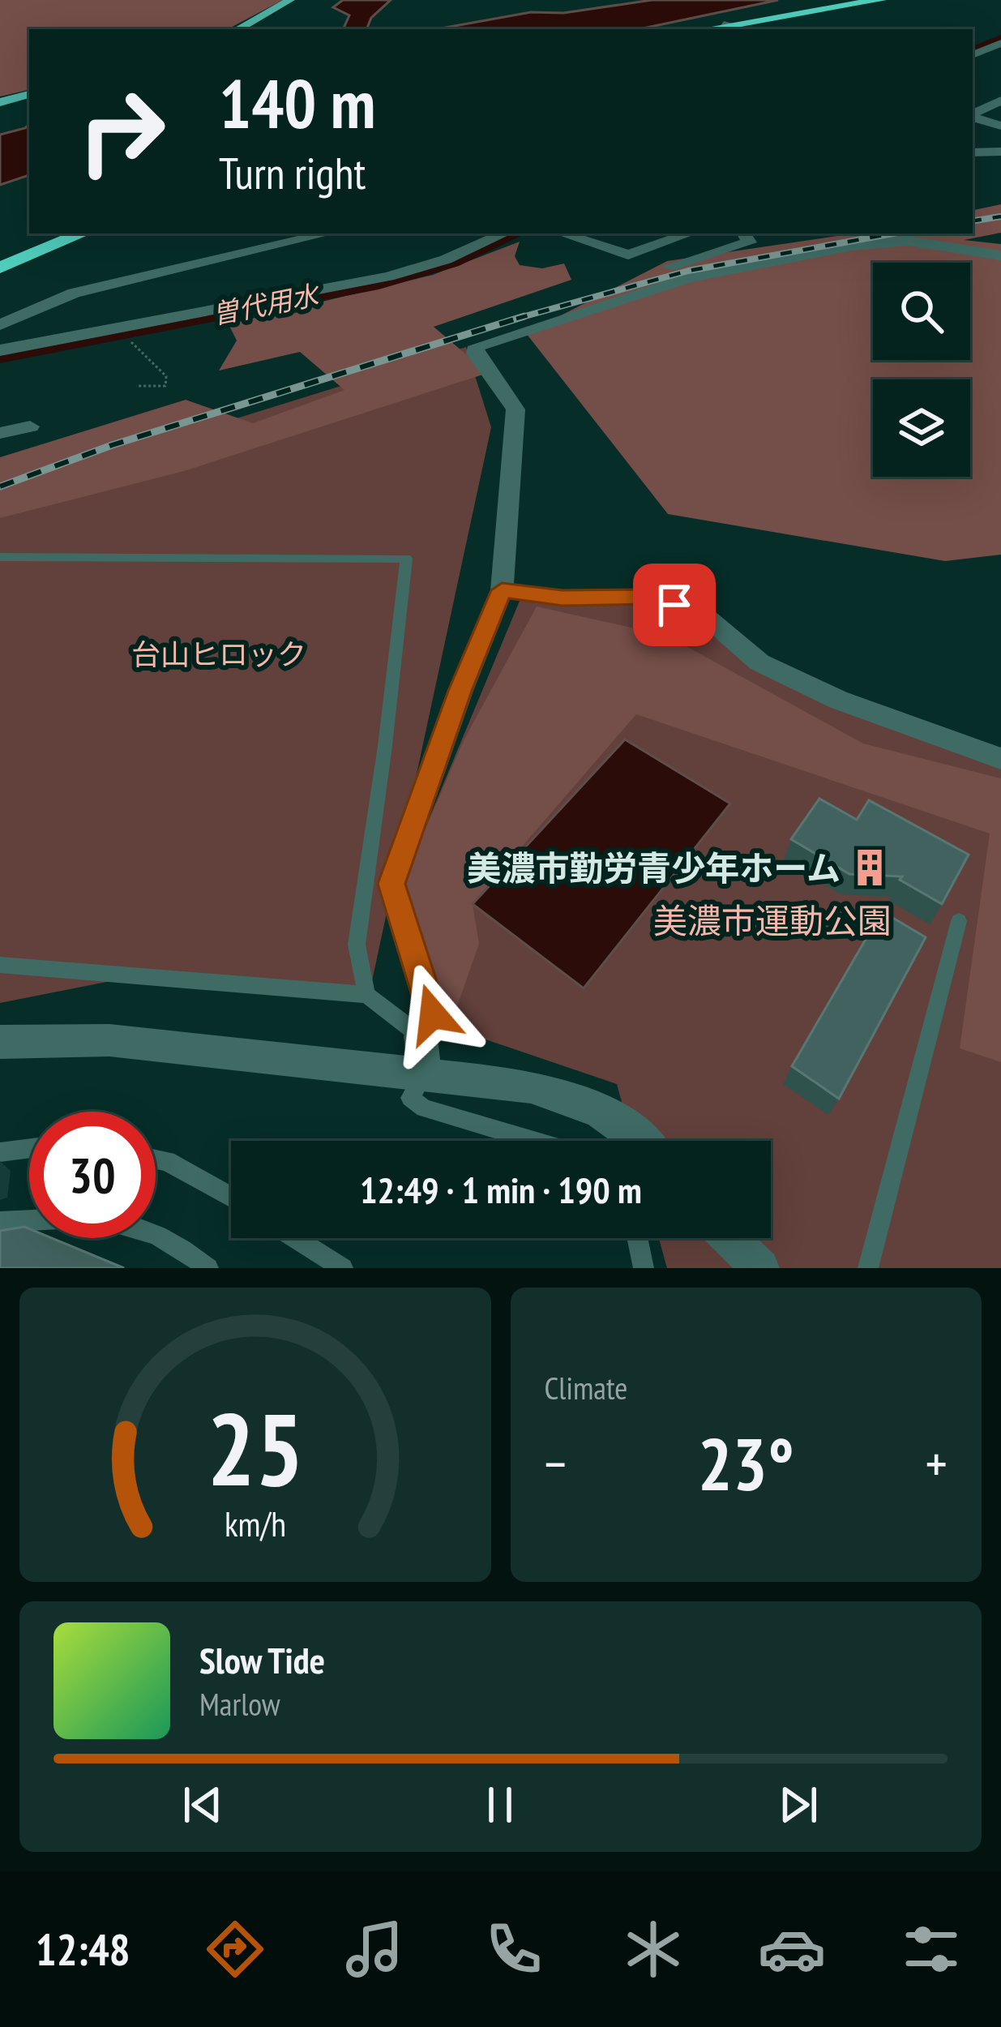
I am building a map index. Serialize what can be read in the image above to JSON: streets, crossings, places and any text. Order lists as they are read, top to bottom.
{
  "water": ["曽代用水"],
  "parks": ["台山ヒロック", "美濃市運動公園"],
  "places": {
    "building": ["美濃市勤労青少年ホーム"]
  },
  "page": {
    "turn": ["140 m", "Turn right"],
    "limit": "30",
    "trip": "12:49 · 1 min · 190 m",
    "tile": "Climate",
    "heat": ["−", "23°", "+"],
    "song": ["Slow Tide", "Marlow"],
    "tabs": "12:48",
    "gauge": ["25", "km/h"]
  }
}
